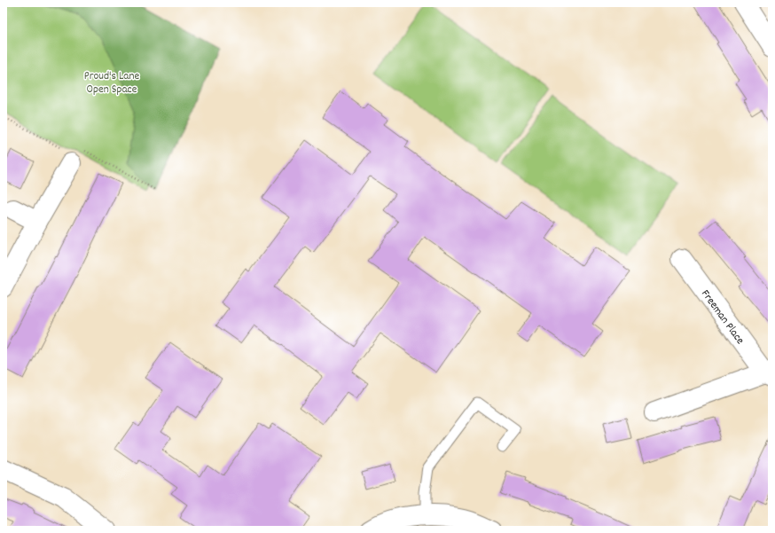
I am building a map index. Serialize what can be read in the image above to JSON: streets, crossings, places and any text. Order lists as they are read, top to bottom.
{
  "streets": {
    "street": ["Freeman Place"]
  },
  "parks": ["Proud's Lane Open Space"]
}
